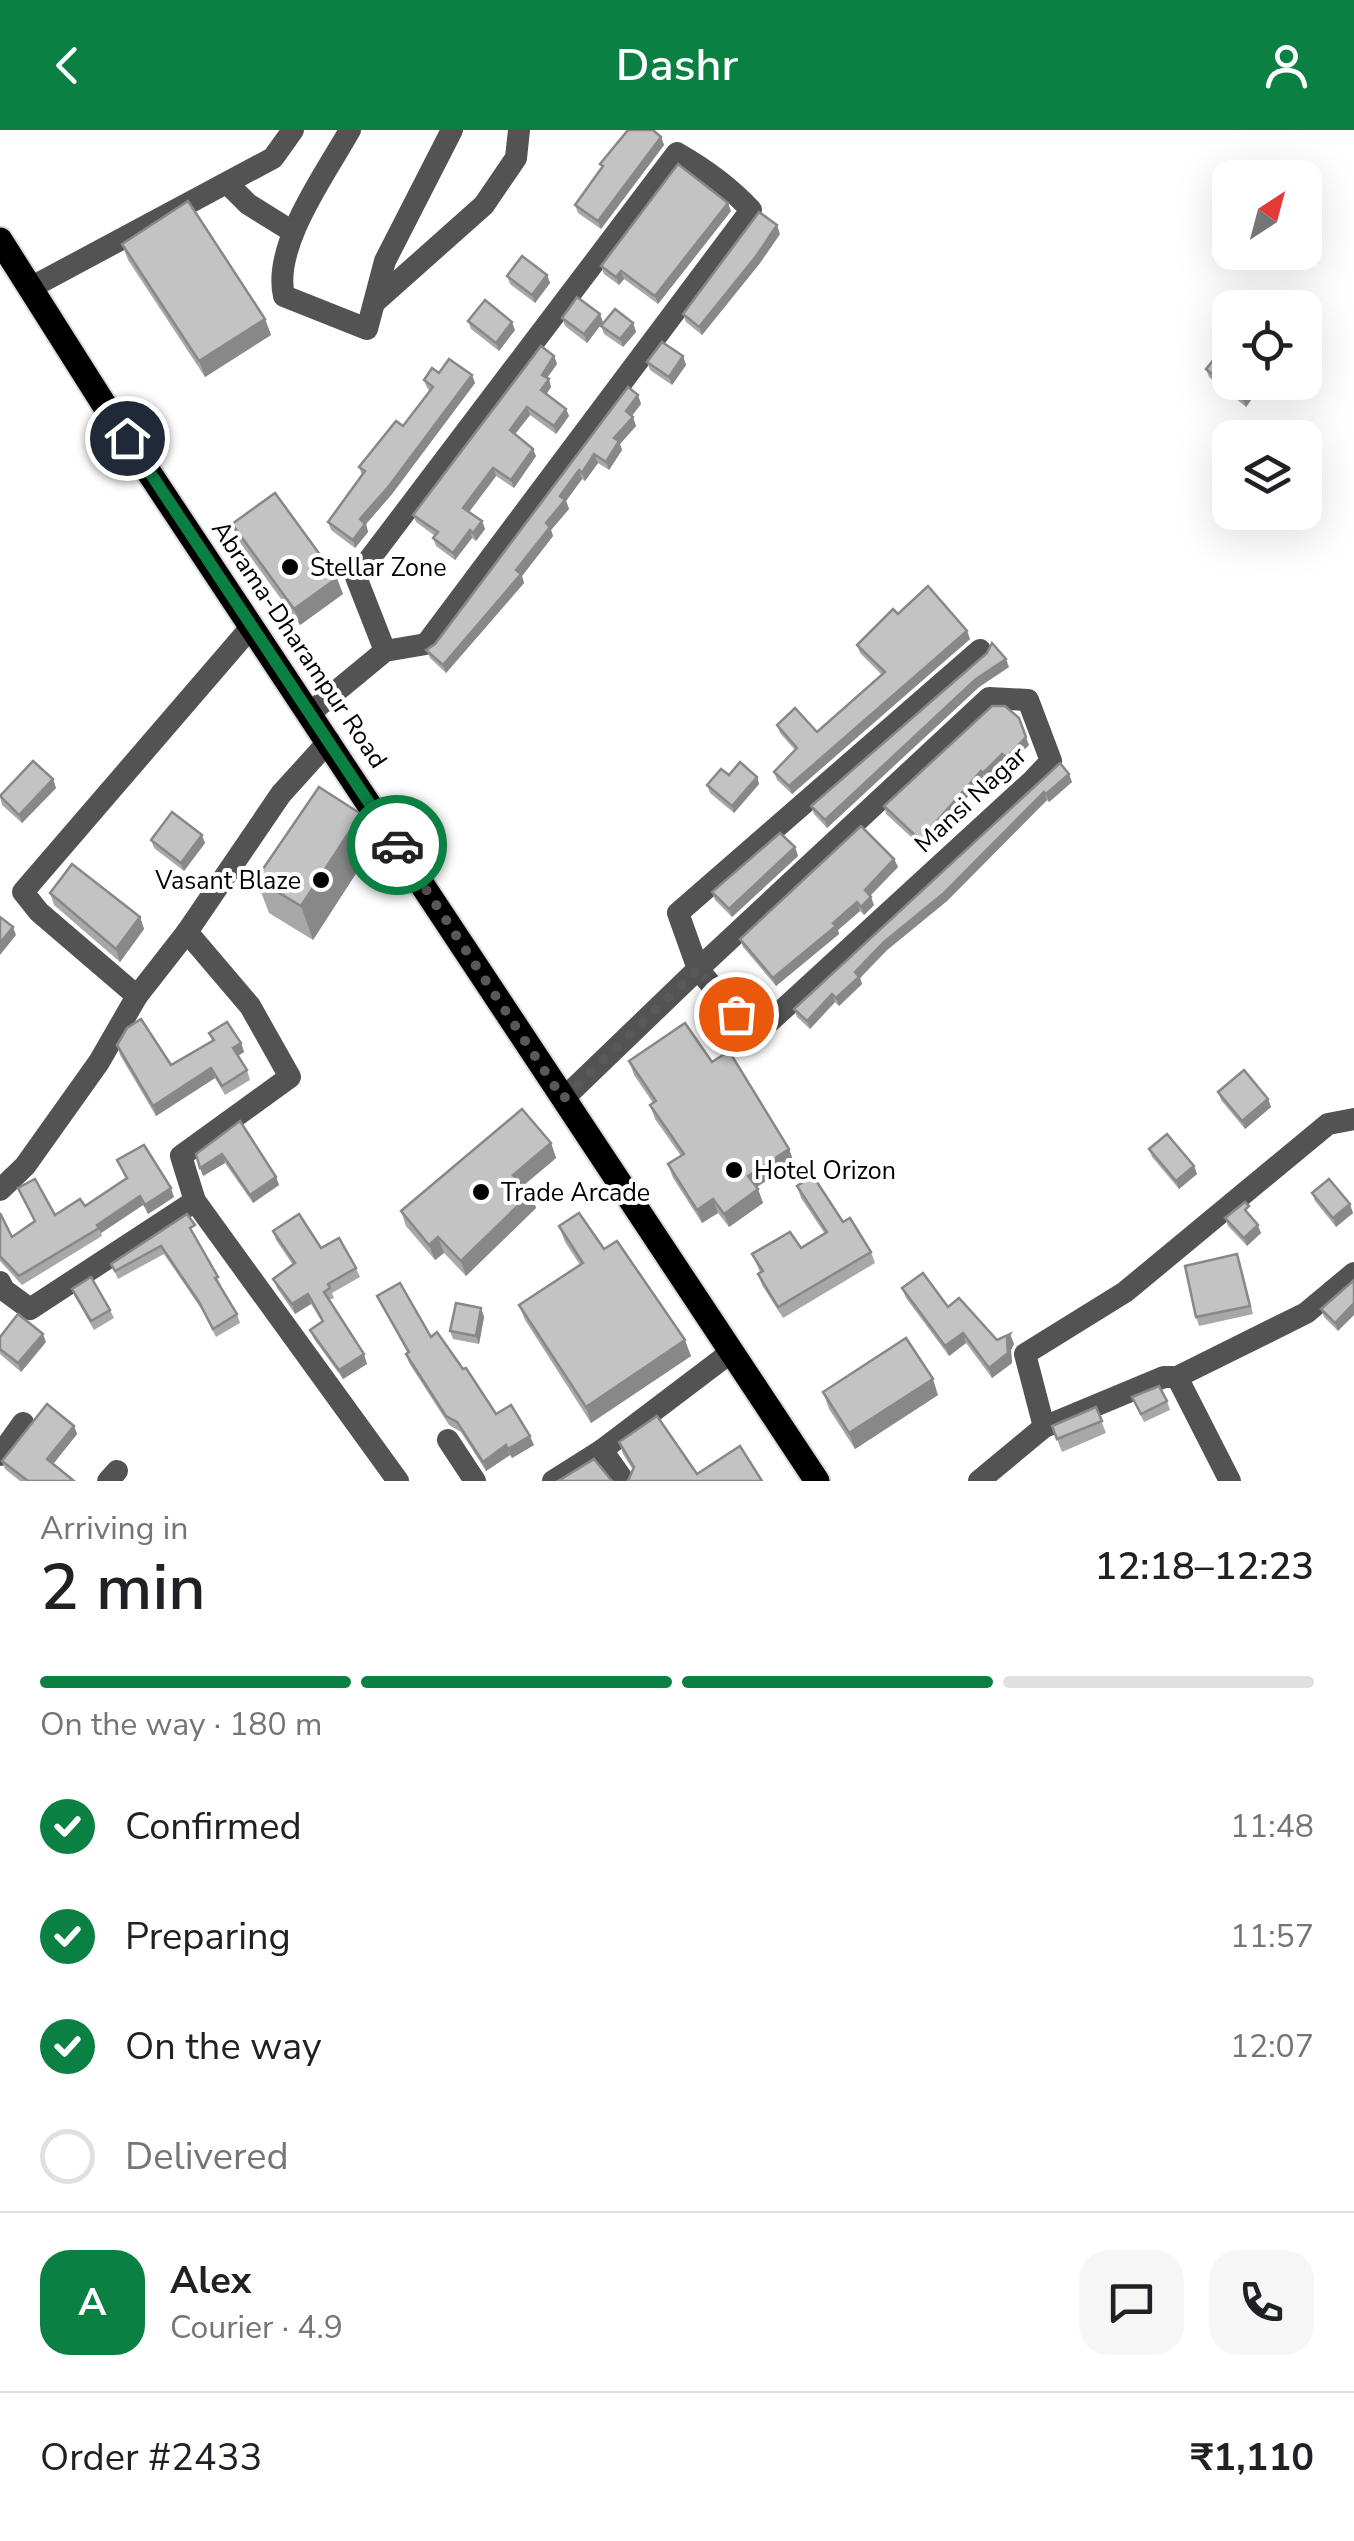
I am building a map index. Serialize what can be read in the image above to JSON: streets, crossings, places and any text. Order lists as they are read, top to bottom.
{
  "streets": {
    "main road": ["Abrama-Dharampur Road"],
    "street": ["Mansi Nagar"]
  },
  "crossings": [
    ["Abrama-Dharampur Road", "Mansi Nagar"]
  ],
  "places": [
    "Stellar Zone",
    "Vasant Blaze",
    "Hotel Orizon",
    "Trade Arcade"
  ],
  "north": "top right",
  "page": {
    "header": "Dashr",
    "heading": ["2 min", "Arriving in", "12:18–12:23"],
    "panel": [
      "Alex",
      "Courier · 4.9",
      "Order #2433",
      "₹1,110"
    ],
    "bar": "On the way · 180 m",
    "list": [
      ["Confirmed", "11:48"],
      ["Preparing", "11:57"],
      ["On the way", "12:07"],
      "Delivered"
    ],
    "round": "A"
  }
}
